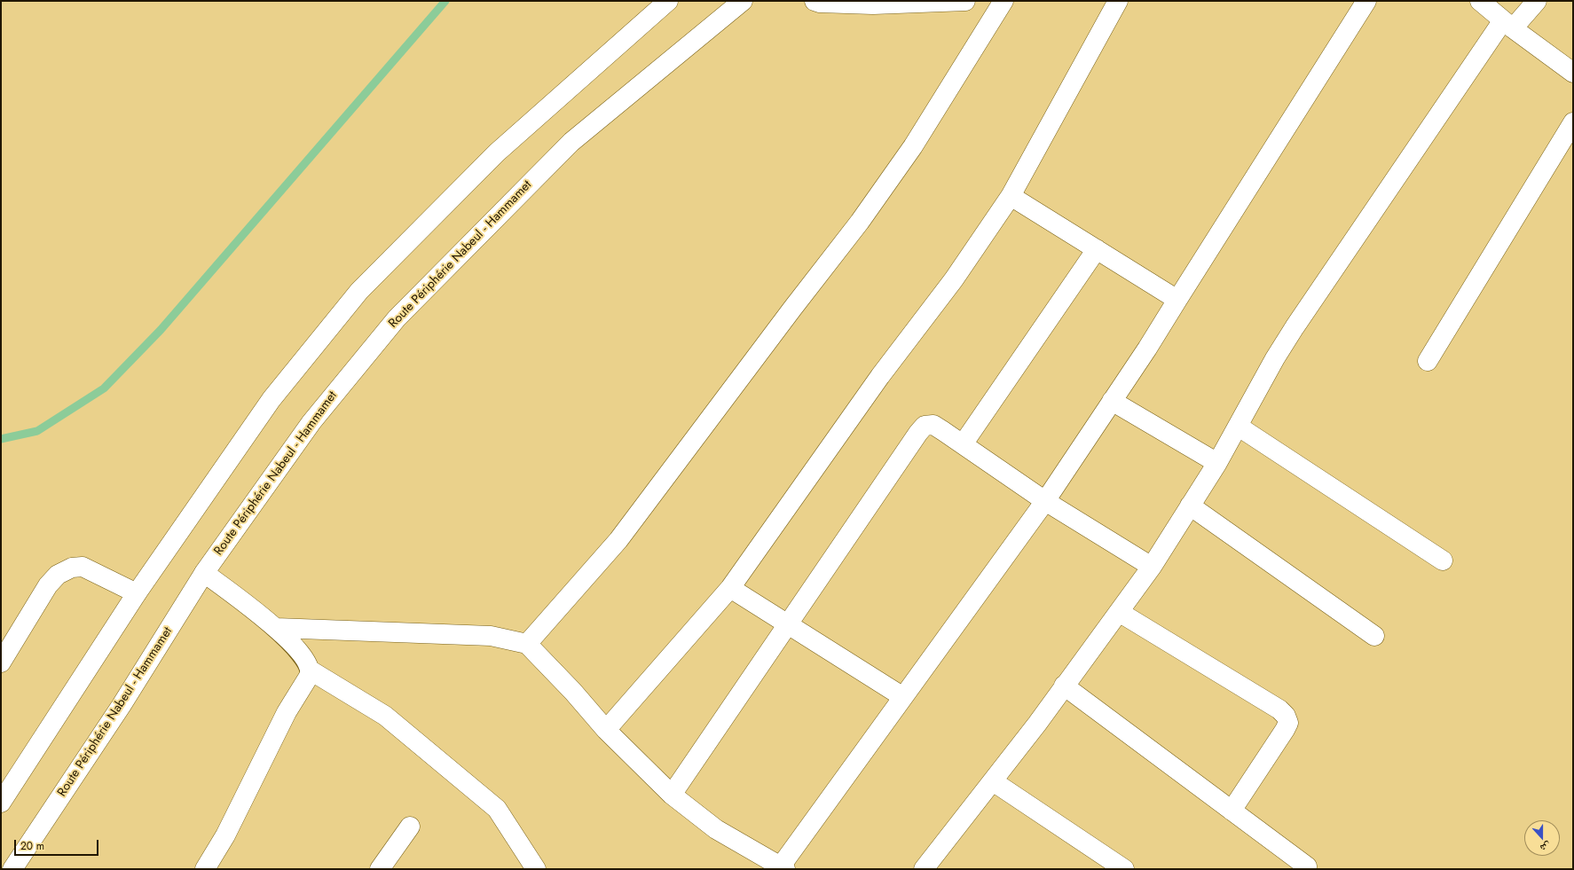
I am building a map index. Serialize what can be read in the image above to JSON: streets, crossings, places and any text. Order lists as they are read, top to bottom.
{
  "streets": {
    "main road": ["Route Périphérie Nabeul - Hammamet"]
  },
  "scale_bar": "20 m",
  "north": "bottom"
}
